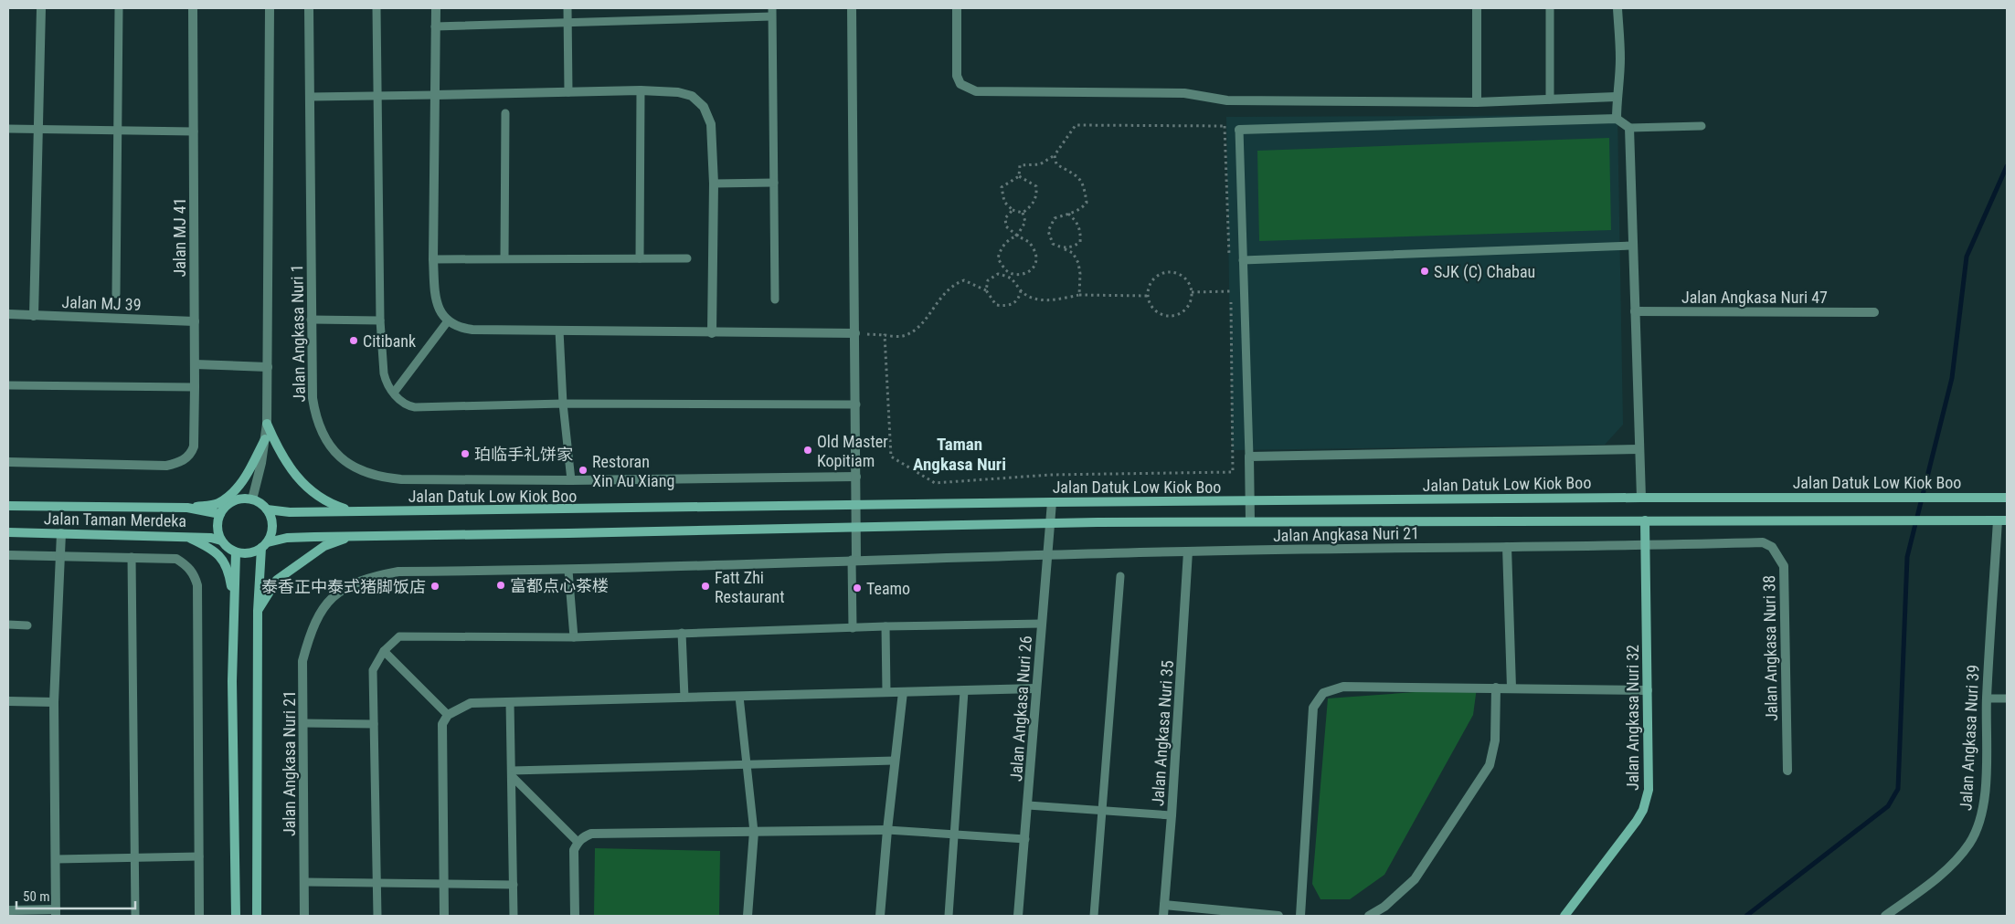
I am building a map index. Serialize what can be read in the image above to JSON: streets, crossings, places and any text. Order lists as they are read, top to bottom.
{
  "streets": {
    "main road": ["Jalan Datuk Low Kiok Boo", "Jalan Taman Merdeka", "Jalan Angkasa Nuri 32"],
    "street": [
      "Jalan MJ 41",
      "Jalan Angkasa Nuri 47",
      "Jalan MJ 39",
      "Jalan Angkasa Nuri 1",
      "Jalan Angkasa Nuri 21",
      "Jalan Angkasa Nuri 38",
      "Jalan Angkasa Nuri 26",
      "Jalan Angkasa Nuri 35",
      "Jalan Angkasa Nuri 39"
    ]
  },
  "crossings": [
    ["Jalan MJ 41", "Jalan MJ 39"],
    ["Jalan Datuk Low Kiok Boo", "Jalan Taman Merdeka"],
    ["Jalan Datuk Low Kiok Boo", "Jalan Angkasa Nuri 26"],
    ["Jalan Angkasa Nuri 21", "Jalan Angkasa Nuri 38"],
    ["Jalan Angkasa Nuri 21", "Jalan Angkasa Nuri 26"],
    ["Jalan Angkasa Nuri 21", "Jalan Angkasa Nuri 32"],
    ["Jalan Angkasa Nuri 21", "Jalan Angkasa Nuri 35"],
    ["Jalan Angkasa Nuri 38", "Jalan Angkasa Nuri 32"]
  ],
  "districts": ["Taman Angkasa Nuri"],
  "places": [
    "SJK (C) Chabau",
    "Citibank",
    "Old Master Kopitiam",
    "珀临手礼饼家",
    "Restoran Xin Au Xiang",
    "富都点心茶楼",
    "泰香正中泰式猪脚饭店",
    "Fatt Zhi Restaurant",
    "Teamo"
  ],
  "scale_bar": "50 m"
}
